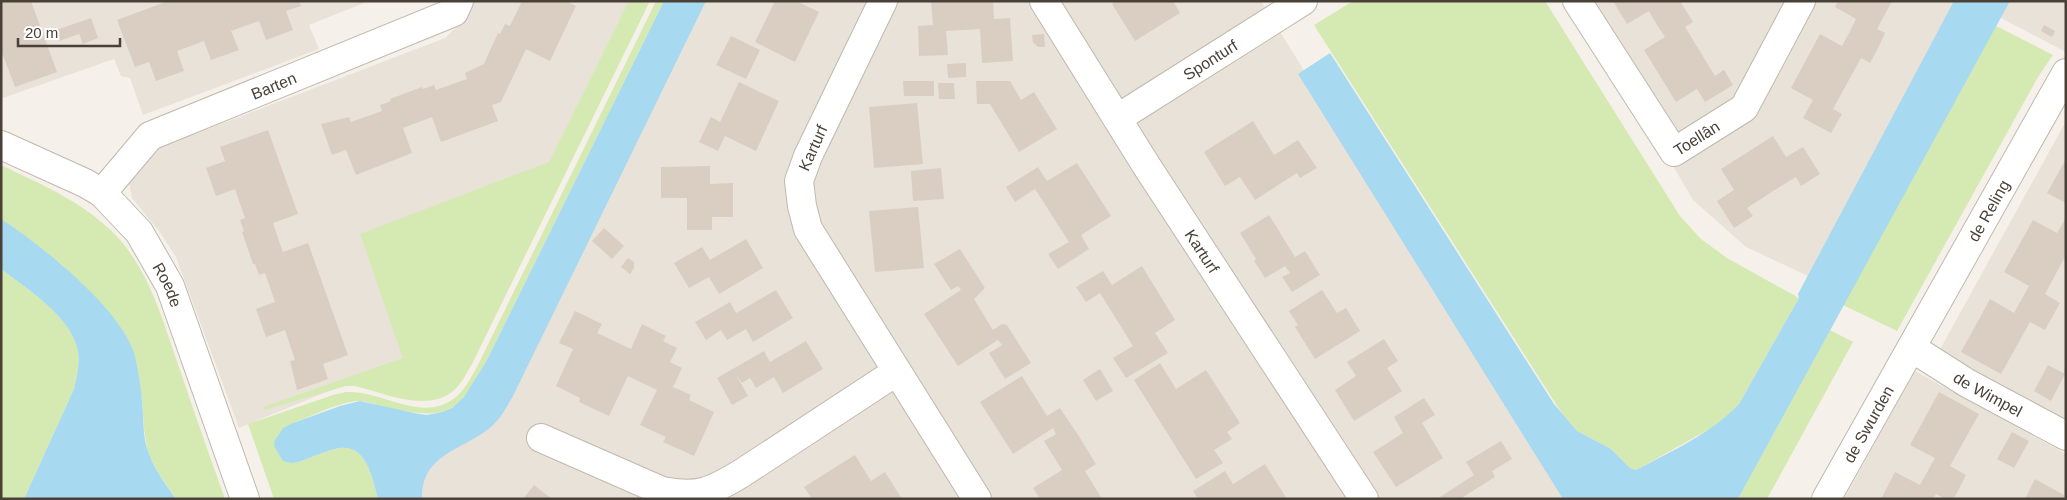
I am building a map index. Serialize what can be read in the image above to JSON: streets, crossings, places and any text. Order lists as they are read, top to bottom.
{
  "streets": {
    "street": [
      "Sponturf",
      "Barten",
      "Toellân",
      "Karturf",
      "de Reling",
      "Roede",
      "de Wimpel",
      "de Swurden"
    ]
  },
  "crossings": [
    ["Sponturf", "Karturf"],
    ["Barten", "Roede"],
    ["de Reling", "de Wimpel"],
    ["de Reling", "de Swurden"],
    ["de Wimpel", "de Swurden"]
  ],
  "scale_bar": "20 m"
}
